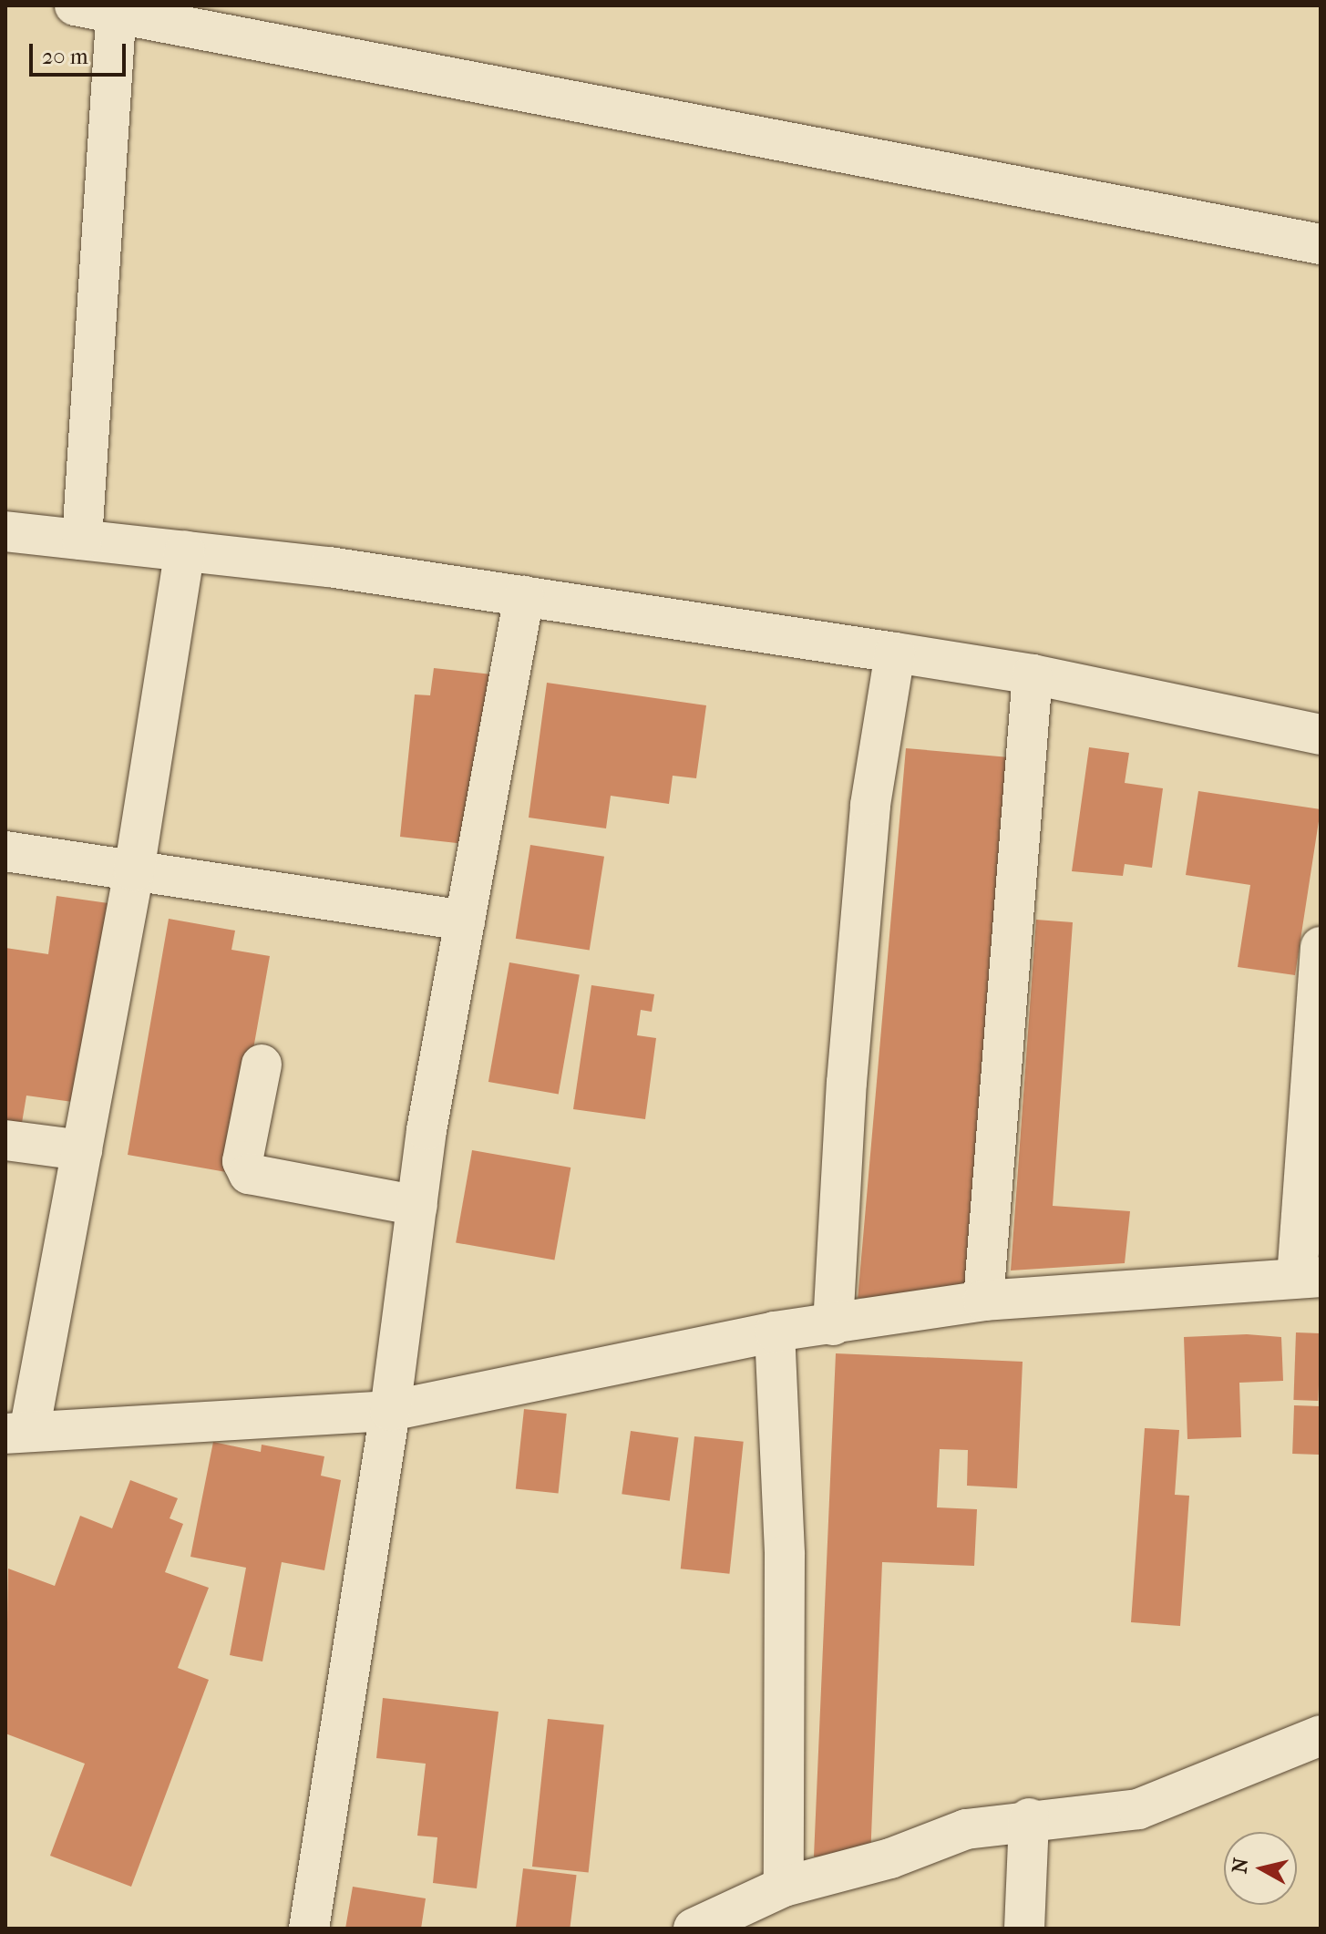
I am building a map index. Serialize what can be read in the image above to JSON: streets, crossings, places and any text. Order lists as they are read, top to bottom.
{
  "scale_bar": "20 m",
  "north": "left"
}
